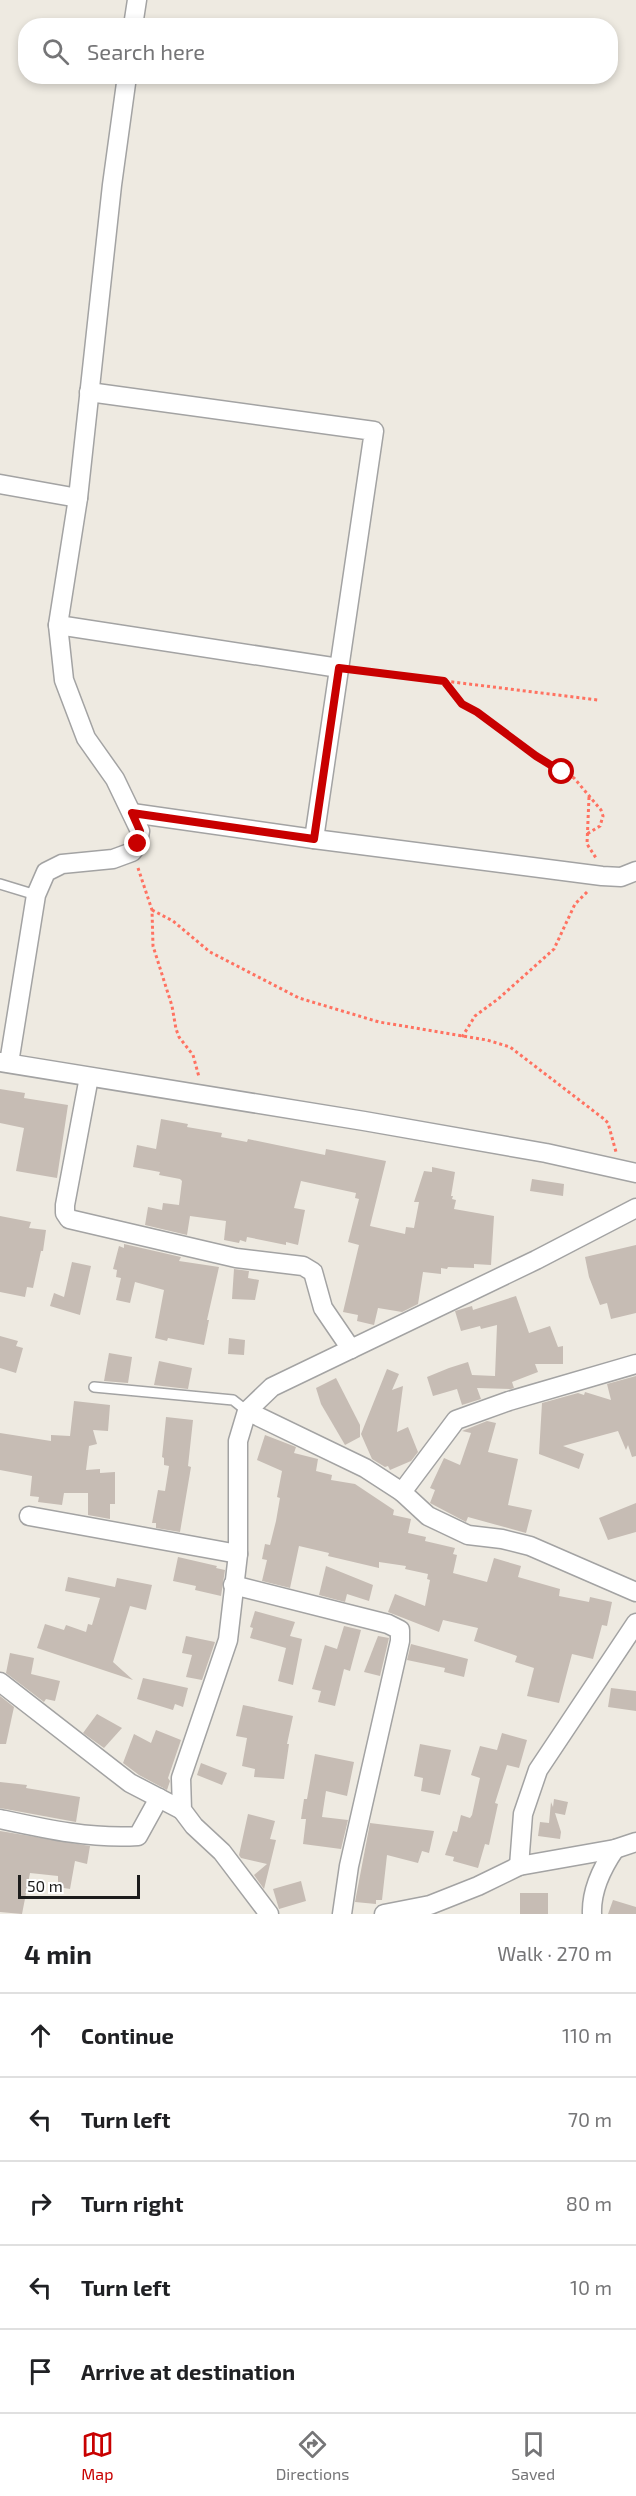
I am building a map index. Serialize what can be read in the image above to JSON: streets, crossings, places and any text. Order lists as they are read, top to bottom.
{
  "scale_bar": "50 m",
  "page": {
    "search": "Search here",
    "scale": "50 m",
    "heading": ["4 min", "Walk · 270 m"],
    "list": [
      ["Continue", "110 m"],
      ["Turn left", "70 m"],
      ["Turn right", "80 m"],
      ["Turn left", "10 m"],
      "Arrive at destination"
    ],
    "nav": ["Map", "Directions", "Saved"]
  }
}
